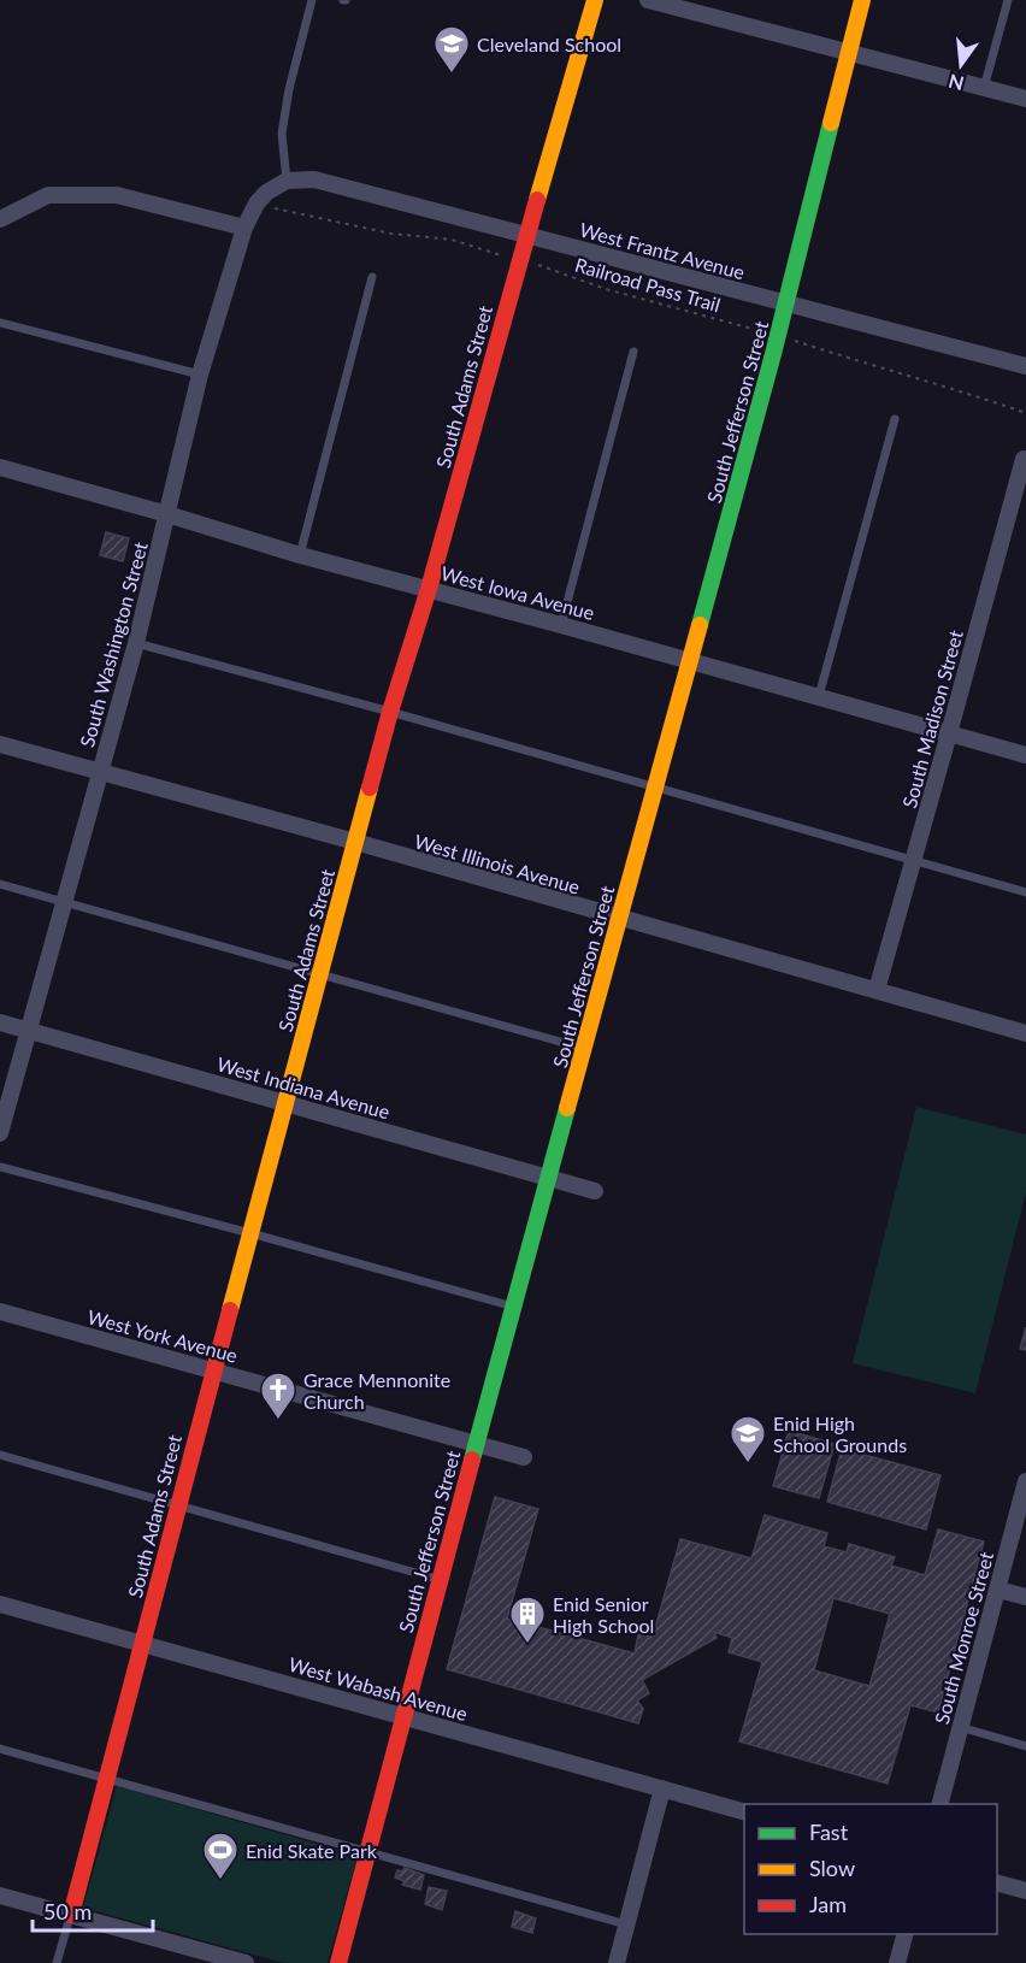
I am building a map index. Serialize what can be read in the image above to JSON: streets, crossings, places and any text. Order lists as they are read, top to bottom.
{
  "streets": {
    "street": [
      "West Frantz Avenue",
      "South Adams Street",
      "South Jefferson Street",
      "West Iowa Avenue",
      "South Washington Street",
      "South Madison Street",
      "West Illinois Avenue",
      "West Indiana Avenue",
      "West York Avenue",
      "South Monroe Street",
      "West Wabash Avenue"
    ],
    "path": ["Railroad Pass Trail"]
  },
  "crossings": [
    ["West Frantz Avenue", "South Adams Street"],
    ["West Frantz Avenue", "South Jefferson Street"],
    ["West Frantz Avenue", "South Washington Street"],
    ["Railroad Pass Trail", "South Adams Street"],
    ["Railroad Pass Trail", "South Jefferson Street"],
    ["Railroad Pass Trail", "South Washington Street"],
    ["South Adams Street", "West Iowa Avenue"],
    ["South Adams Street", "West Illinois Avenue"],
    ["South Adams Street", "West Indiana Avenue"],
    ["South Adams Street", "West York Avenue"],
    ["South Adams Street", "West Wabash Avenue"],
    ["South Jefferson Street", "West Iowa Avenue"],
    ["South Jefferson Street", "West Illinois Avenue"],
    ["South Jefferson Street", "West Indiana Avenue"],
    ["South Jefferson Street", "West York Avenue"],
    ["South Jefferson Street", "West Wabash Avenue"],
    ["West Iowa Avenue", "South Washington Street"],
    ["West Iowa Avenue", "South Madison Street"],
    ["South Washington Street", "West Illinois Avenue"],
    ["South Washington Street", "West Indiana Avenue"],
    ["South Madison Street", "West Illinois Avenue"]
  ],
  "places": {
    "school or university": ["Cleveland School", "Enid High School Grounds"],
    "church": ["Grace Mennonite Church"],
    "building": ["Enid Senior High School"],
    "sports": ["Enid Skate Park"]
  },
  "legend": ["Fast", "Slow", "Jam"],
  "scale_bar": "50 m",
  "north": "bottom"
}
